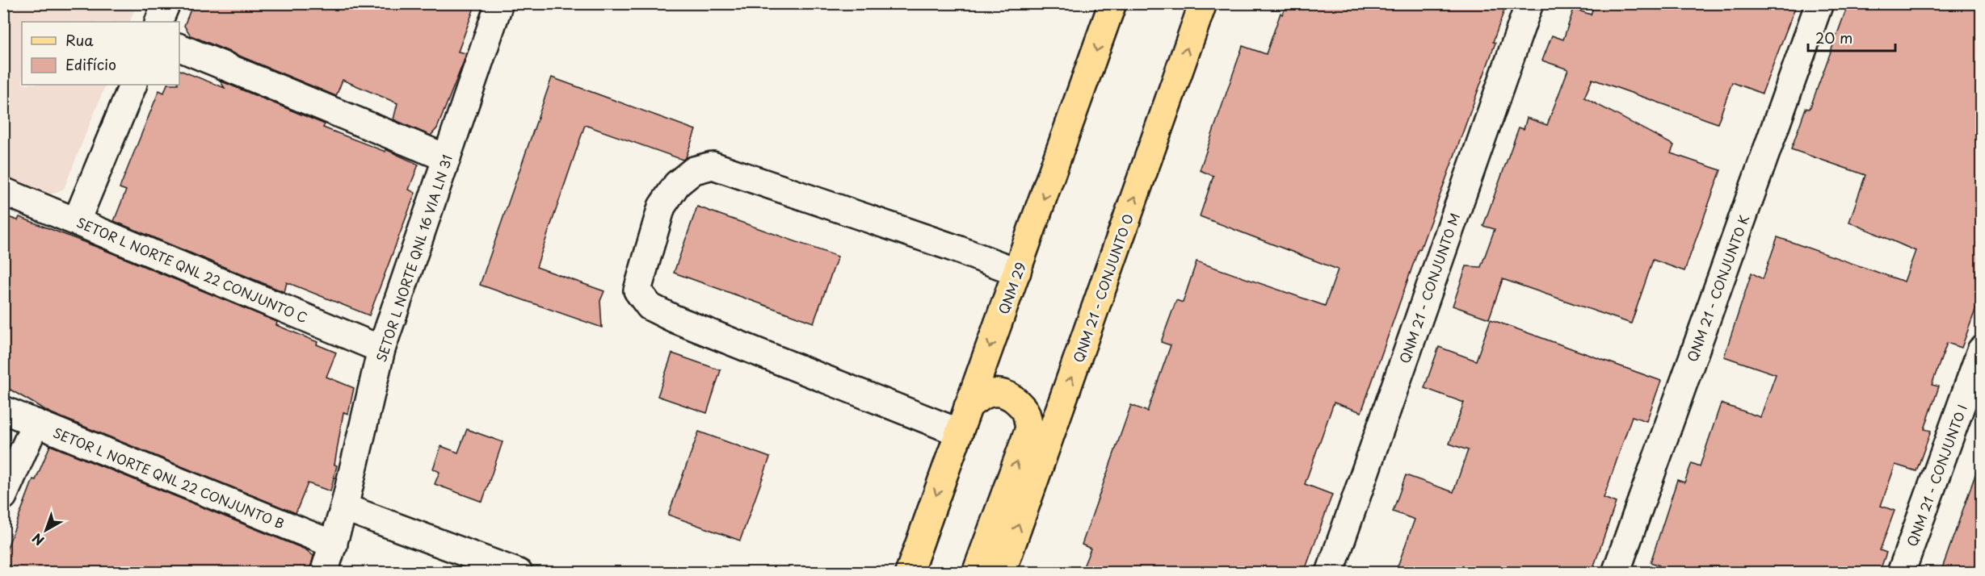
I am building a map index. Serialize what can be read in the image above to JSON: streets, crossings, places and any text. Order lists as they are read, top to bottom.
{
  "streets": {
    "main road": ["QNM 29", "QNM 21 - CONJUNTO O"],
    "street": [
      "SETOR L NORTE QNL 16 VIA LN 31",
      "SETOR L NORTE QNL 22 CONJUNTO C",
      "QNM 21 - CONJUNTO M",
      "QNM 21 - CONJUNTO K",
      "QNM 21 - CONJUNTO I",
      "SETOR L NORTE QNL 22 CONJUNTO B"
    ]
  },
  "crossings": [
    ["SETOR L NORTE QNL 16 VIA LN 31", "SETOR L NORTE QNL 22 CONJUNTO C"],
    ["SETOR L NORTE QNL 16 VIA LN 31", "SETOR L NORTE QNL 22 CONJUNTO B"]
  ],
  "one_way": ["QNM 29", "QNM 21 - CONJUNTO O"],
  "legend": ["Rua", "Edifício"],
  "scale_bar": "20 m",
  "north": "bottom left"
}
